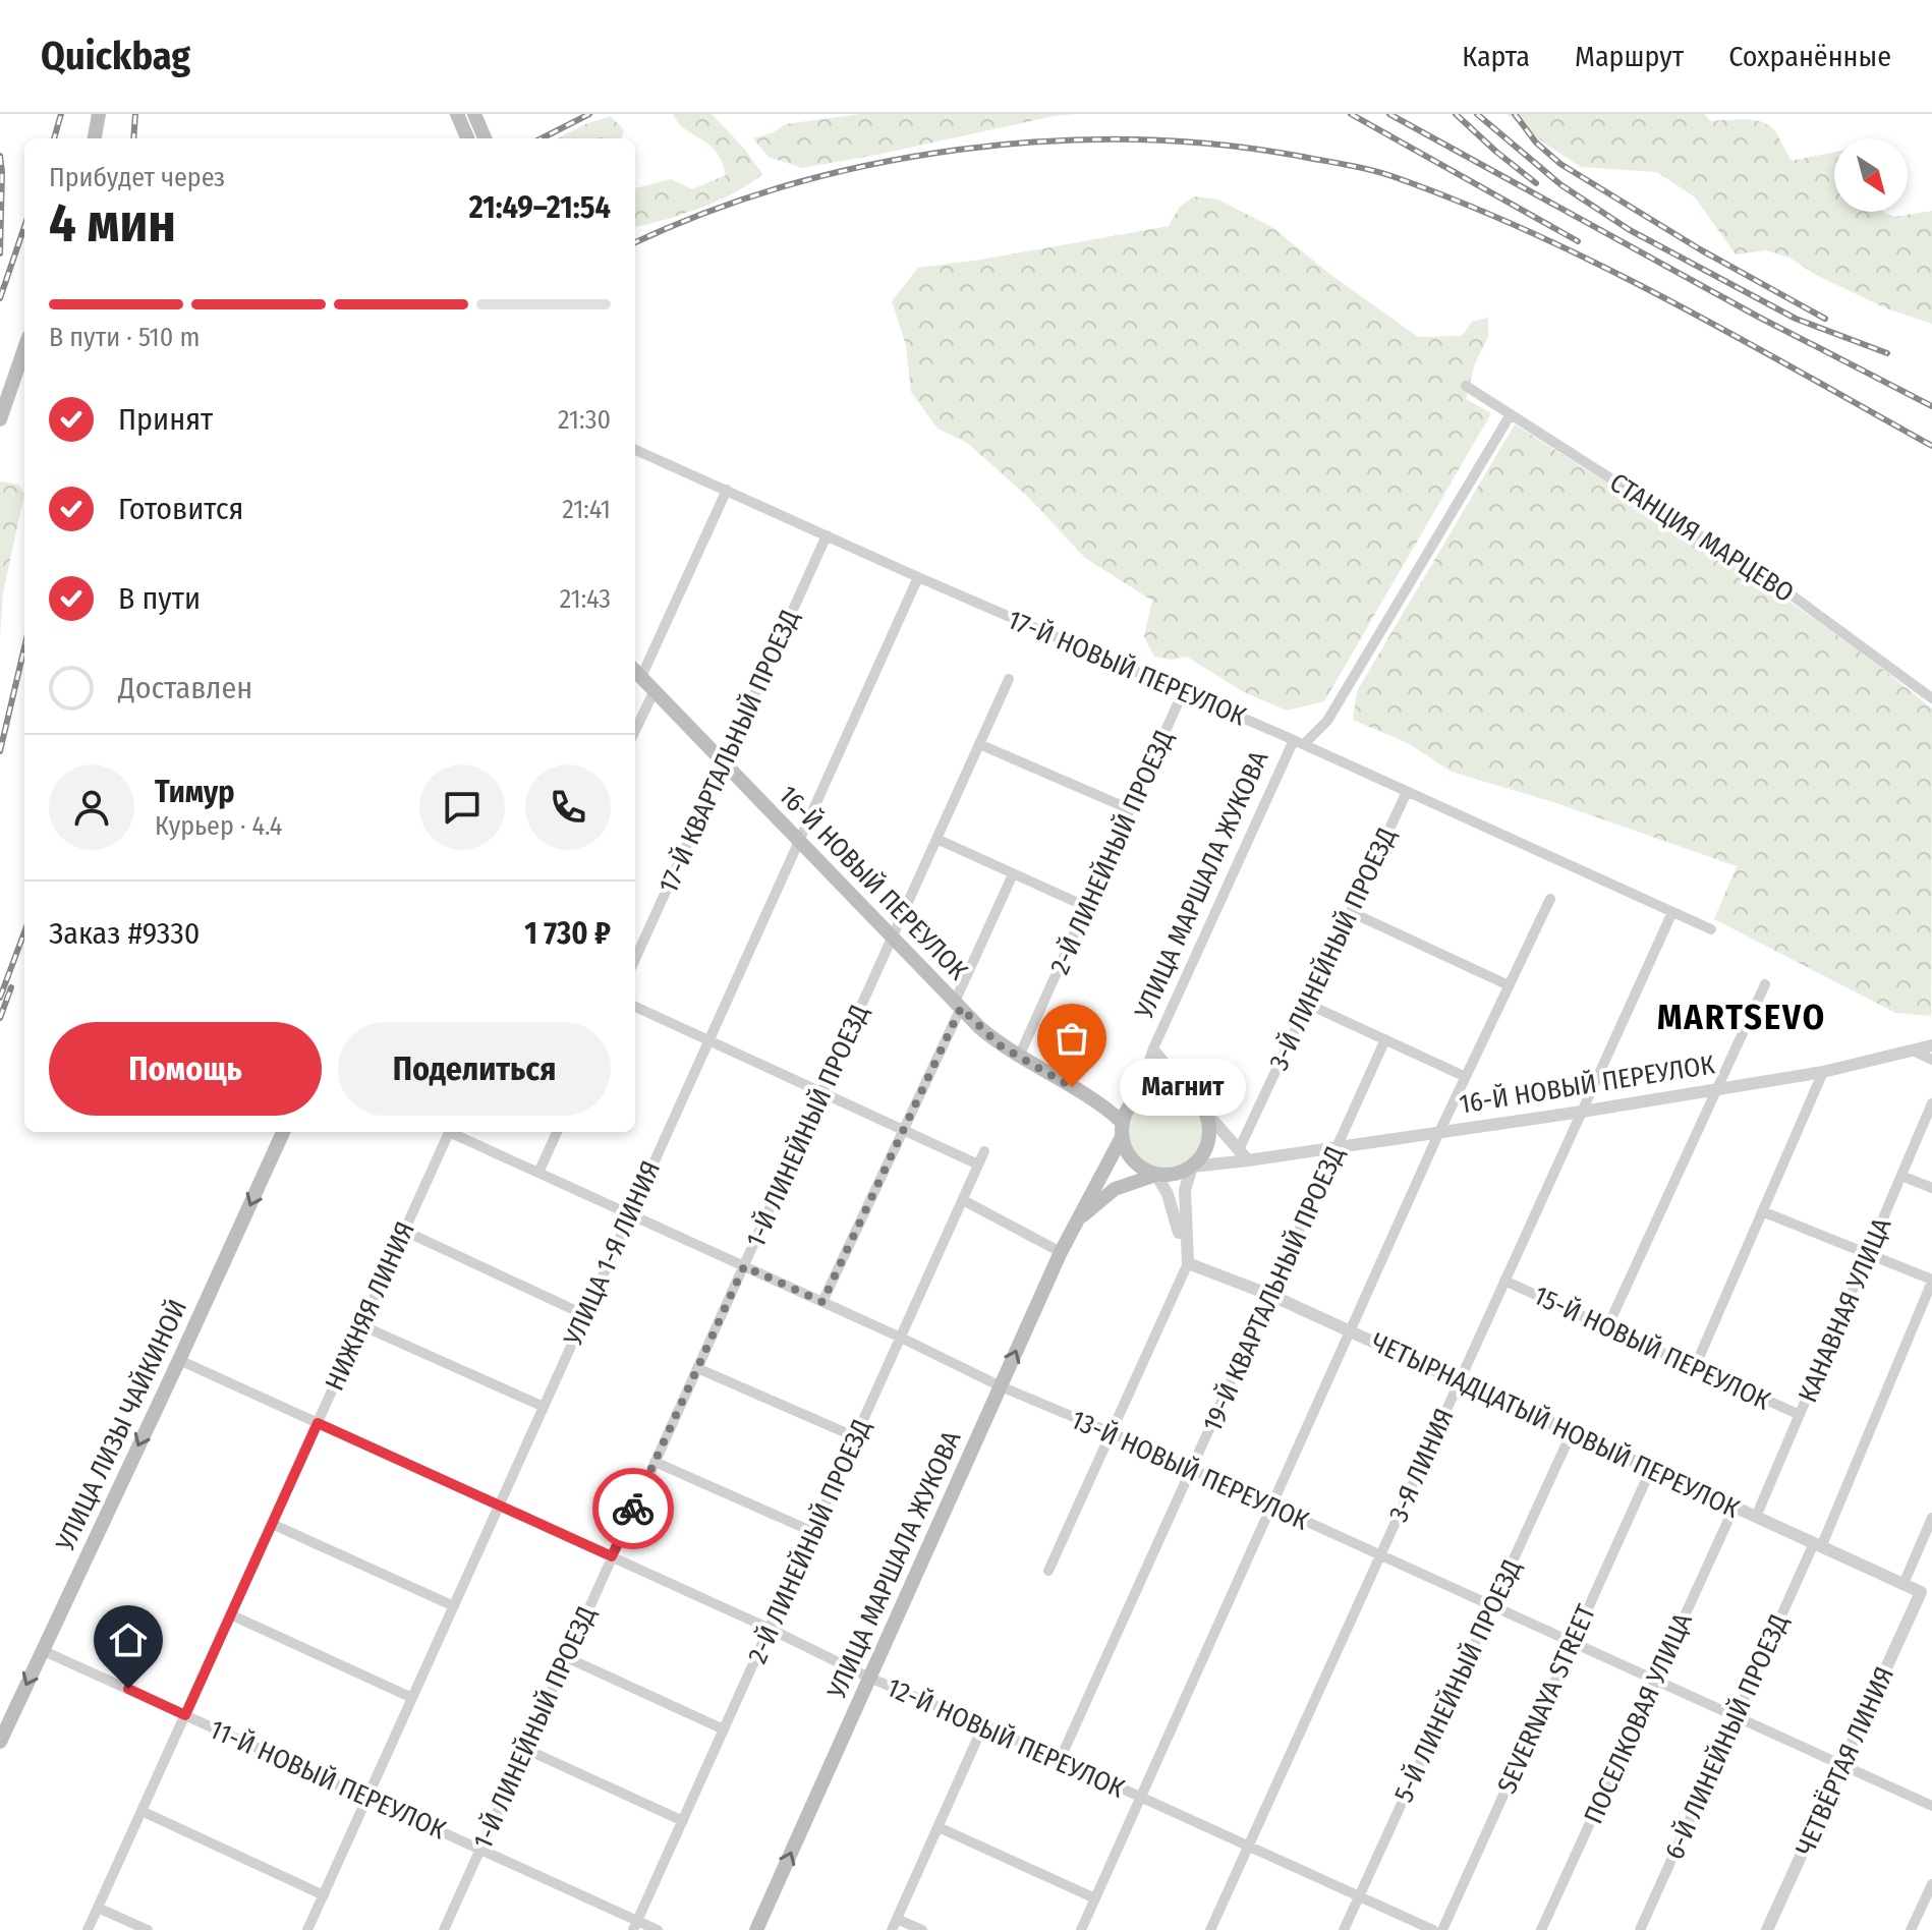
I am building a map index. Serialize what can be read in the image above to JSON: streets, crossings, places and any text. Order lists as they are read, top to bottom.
{
  "streets": {
    "main road": ["16-Й НОВЫЙ ПЕРЕУЛОК", "УЛИЦА МАРШАЛА ЖУКОВА", "УЛИЦА ЛИЗЫ ЧАЙКИНОЙ"],
    "street": [
      "СТАНЦИЯ МАРЦЕВО",
      "17-Й НОВЫЙ ПЕРЕУЛОК",
      "17-Й КВАРТАЛЬНЫЙ ПРОЕЗД",
      "2-Й ЛИНЕЙНЫЙ ПРОЕЗД",
      "3-Й ЛИНЕЙНЫЙ ПРОЕЗД",
      "1-Й ЛИНЕЙНЫЙ ПРОЕЗД",
      "УЛИЦА 1-Я ЛИНИЯ",
      "19-Й КВАРТАЛЬНЫЙ ПРОЕЗД",
      "НИЖНЯЯ ЛИНИЯ",
      "КАНАВНАЯ УЛИЦА",
      "15-Й НОВЫЙ ПЕРЕУЛОК",
      "ЧЕТЫРНАДЦАТЫЙ НОВЫЙ ПЕРЕУЛОК",
      "3-Я ЛИНИЯ",
      "13-Й НОВЫЙ ПЕРЕУЛОК",
      "5-Й ЛИНЕЙНЫЙ ПРОЕЗД",
      "SEVERNAYA STREET",
      "ПОСЕЛКОВАЯ УЛИЦА",
      "6-Й ЛИНЕЙНЫЙ ПРОЕЗД",
      "12-Й НОВЫЙ ПЕРЕУЛОК",
      "ЧЕТВЁРТАЯ ЛИНИЯ",
      "11-Й НОВЫЙ ПЕРЕУЛОК"
    ]
  },
  "crossings": [
    ["СТАНЦИЯ МАРЦЕВО", "УЛИЦА МАРШАЛА ЖУКОВА"],
    ["17-Й НОВЫЙ ПЕРЕУЛОК", "17-Й КВАРТАЛЬНЫЙ ПРОЕЗД"],
    ["17-Й НОВЫЙ ПЕРЕУЛОК", "2-Й ЛИНЕЙНЫЙ ПРОЕЗД"],
    ["17-Й НОВЫЙ ПЕРЕУЛОК", "УЛИЦА МАРШАЛА ЖУКОВА"],
    ["17-Й НОВЫЙ ПЕРЕУЛОК", "3-Й ЛИНЕЙНЫЙ ПРОЕЗД"],
    ["17-Й НОВЫЙ ПЕРЕУЛОК", "УЛИЦА 1-Я ЛИНИЯ"],
    ["17-Й НОВЫЙ ПЕРЕУЛОК", "3-Я ЛИНИЯ"],
    ["17-Й КВАРТАЛЬНЫЙ ПРОЕЗД", "16-Й НОВЫЙ ПЕРЕУЛОК"],
    ["2-Й ЛИНЕЙНЫЙ ПРОЕЗД", "16-Й НОВЫЙ ПЕРЕУЛОК"],
    ["2-Й ЛИНЕЙНЫЙ ПРОЕЗД", "13-Й НОВЫЙ ПЕРЕУЛОК"],
    ["2-Й ЛИНЕЙНЫЙ ПРОЕЗД", "12-Й НОВЫЙ ПЕРЕУЛОК"],
    ["2-Й ЛИНЕЙНЫЙ ПРОЕЗД", "11-Й НОВЫЙ ПЕРЕУЛОК"],
    ["16-Й НОВЫЙ ПЕРЕУЛОК", "УЛИЦА МАРШАЛА ЖУКОВА"],
    ["16-Й НОВЫЙ ПЕРЕУЛОК", "1-Й ЛИНЕЙНЫЙ ПРОЕЗД"],
    ["16-Й НОВЫЙ ПЕРЕУЛОК", "УЛИЦА 1-Я ЛИНИЯ"],
    ["16-Й НОВЫЙ ПЕРЕУЛОК", "19-Й КВАРТАЛЬНЫЙ ПРОЕЗД"],
    ["16-Й НОВЫЙ ПЕРЕУЛОК", "3-Я ЛИНИЯ"],
    ["УЛИЦА МАРШАЛА ЖУКОВА", "13-Й НОВЫЙ ПЕРЕУЛОК"],
    ["УЛИЦА МАРШАЛА ЖУКОВА", "12-Й НОВЫЙ ПЕРЕУЛОК"],
    ["1-Й ЛИНЕЙНЫЙ ПРОЕЗД", "13-Й НОВЫЙ ПЕРЕУЛОК"],
    ["1-Й ЛИНЕЙНЫЙ ПРОЕЗД", "12-Й НОВЫЙ ПЕРЕУЛОК"],
    ["1-Й ЛИНЕЙНЫЙ ПРОЕЗД", "11-Й НОВЫЙ ПЕРЕУЛОК"],
    ["УЛИЦА 1-Я ЛИНИЯ", "13-Й НОВЫЙ ПЕРЕУЛОК"],
    ["УЛИЦА 1-Я ЛИНИЯ", "12-Й НОВЫЙ ПЕРЕУЛОК"],
    ["УЛИЦА 1-Я ЛИНИЯ", "11-Й НОВЫЙ ПЕРЕУЛОК"],
    ["19-Й КВАРТАЛЬНЫЙ ПРОЕЗД", "ЧЕТЫРНАДЦАТЫЙ НОВЫЙ ПЕРЕУЛОК"],
    ["19-Й КВАРТАЛЬНЫЙ ПРОЕЗД", "13-Й НОВЫЙ ПЕРЕУЛОК"],
    ["19-Й КВАРТАЛЬНЫЙ ПРОЕЗД", "12-Й НОВЫЙ ПЕРЕУЛОК"],
    ["НИЖНЯЯ ЛИНИЯ", "12-Й НОВЫЙ ПЕРЕУЛОК"],
    ["НИЖНЯЯ ЛИНИЯ", "11-Й НОВЫЙ ПЕРЕУЛОК"],
    ["КАНАВНАЯ УЛИЦА", "15-Й НОВЫЙ ПЕРЕУЛОК"],
    ["КАНАВНАЯ УЛИЦА", "ЧЕТЫРНАДЦАТЫЙ НОВЫЙ ПЕРЕУЛОК"],
    ["15-Й НОВЫЙ ПЕРЕУЛОК", "3-Я ЛИНИЯ"],
    ["УЛИЦА ЛИЗЫ ЧАЙКИНОЙ", "12-Й НОВЫЙ ПЕРЕУЛОК"],
    ["УЛИЦА ЛИЗЫ ЧАЙКИНОЙ", "11-Й НОВЫЙ ПЕРЕУЛОК"],
    ["ЧЕТЫРНАДЦАТЫЙ НОВЫЙ ПЕРЕУЛОК", "3-Я ЛИНИЯ"],
    ["ЧЕТЫРНАДЦАТЫЙ НОВЫЙ ПЕРЕУЛОК", "5-Й ЛИНЕЙНЫЙ ПРОЕЗД"],
    ["ЧЕТЫРНАДЦАТЫЙ НОВЫЙ ПЕРЕУЛОК", "SEVERNAYA STREET"],
    ["ЧЕТЫРНАДЦАТЫЙ НОВЫЙ ПЕРЕУЛОК", "ПОСЕЛКОВАЯ УЛИЦА"],
    ["ЧЕТЫРНАДЦАТЫЙ НОВЫЙ ПЕРЕУЛОК", "6-Й ЛИНЕЙНЫЙ ПРОЕЗД"],
    ["ЧЕТЫРНАДЦАТЫЙ НОВЫЙ ПЕРЕУЛОК", "ЧЕТВЁРТАЯ ЛИНИЯ"],
    ["3-Я ЛИНИЯ", "13-Й НОВЫЙ ПЕРЕУЛОК"],
    ["3-Я ЛИНИЯ", "12-Й НОВЫЙ ПЕРЕУЛОК"],
    ["13-Й НОВЫЙ ПЕРЕУЛОК", "5-Й ЛИНЕЙНЫЙ ПРОЕЗД"],
    ["13-Й НОВЫЙ ПЕРЕУЛОК", "SEVERNAYA STREET"],
    ["13-Й НОВЫЙ ПЕРЕУЛОК", "ПОСЕЛКОВАЯ УЛИЦА"],
    ["13-Й НОВЫЙ ПЕРЕУЛОК", "6-Й ЛИНЕЙНЫЙ ПРОЕЗД"],
    ["13-Й НОВЫЙ ПЕРЕУЛОК", "ЧЕТВЁРТАЯ ЛИНИЯ"],
    ["5-Й ЛИНЕЙНЫЙ ПРОЕЗД", "12-Й НОВЫЙ ПЕРЕУЛОК"]
  ],
  "one_way": ["УЛИЦА ЛИЗЫ ЧАЙКИНОЙ"],
  "districts": ["MARTSEVO"],
  "places": ["Магнит"],
  "north": "bottom right",
  "page": {
    "header": "Quickbag",
    "nav": ["Карта", "Маршрут", "Сохранённые"],
    "heading": ["4 мин", "Прибудет через", "21:49–21:54"],
    "panel": [
      "Тимур",
      "Курьер · 4.4",
      "Заказ #9330",
      "1 730 ₽"
    ],
    "bar": "В пути · 510 m",
    "list": [
      ["Принят", "21:30"],
      ["Готовится", "21:41"],
      ["В пути", "21:43"],
      "Доставлен"
    ],
    "buttons": ["Помощь", "Поделиться"],
    "bubble": "Магнит"
  }
}
